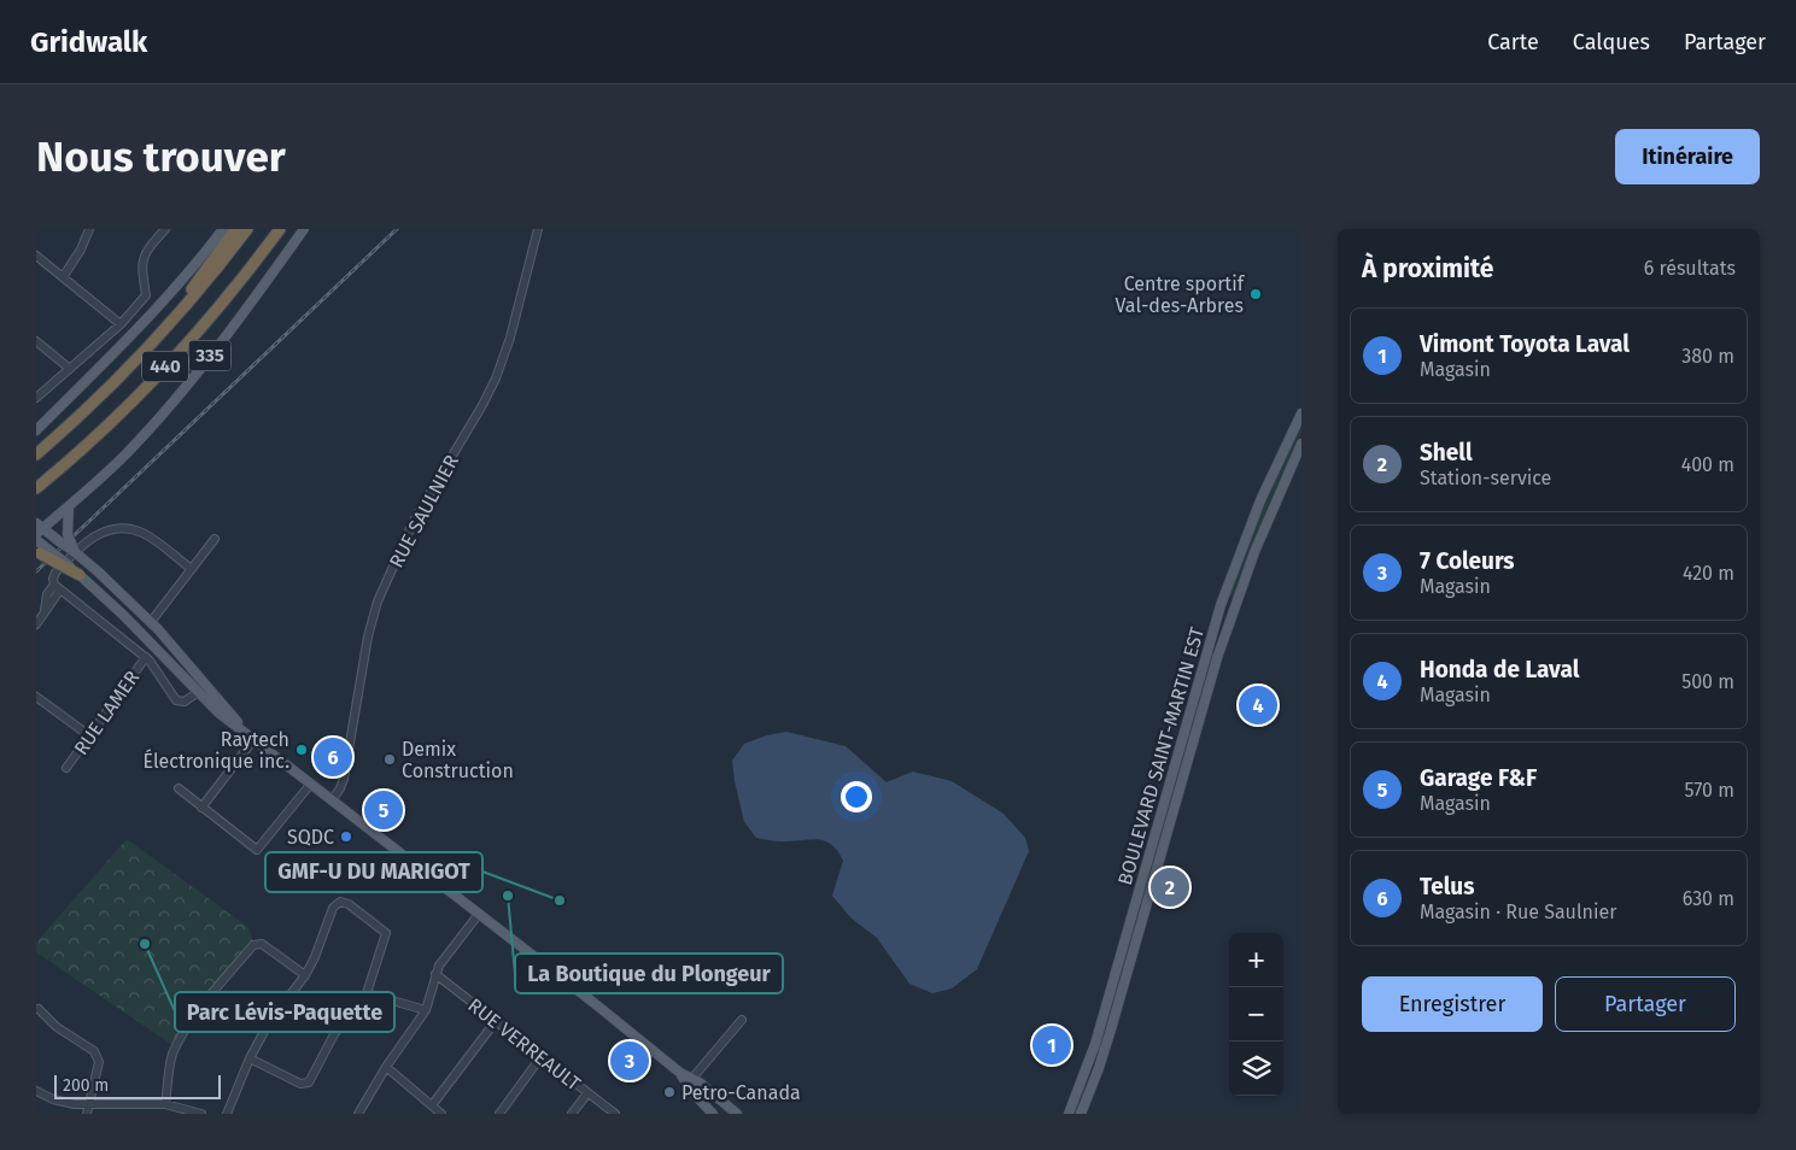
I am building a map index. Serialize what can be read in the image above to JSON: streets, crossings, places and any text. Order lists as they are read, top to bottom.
{
  "streets": {
    "highway": ["440"],
    "main road": ["335", "BOULEVARD SAINT-MARTIN EST"],
    "street": ["RUE SAULNIER", "RUE LAMER", "RUE VERREAULT"]
  },
  "places": [
    "Centre sportif Val-des-Arbres",
    "Raytech Électronique inc.",
    "Demix Construction",
    "SQDC",
    "La Boutique du Plongeur",
    "GMF-U DU MARIGOT",
    "Parc Lévis-Paquette",
    "Petro-Canada"
  ],
  "scale_bar": "200 m",
  "page": {
    "header": "Gridwalk",
    "nav": ["Carte", "Calques", "Partager"],
    "buttons": [
      "Itinéraire",
      ["Enregistrer", "Partager"]
    ],
    "title": "Nous trouver",
    "heading": ["À proximité", "6 résultats"],
    "list": [
      {
        "mark": "1",
        "name": "Vimont Toyota Laval",
        "note": "Magasin",
        "value": "380 m"
      },
      {
        "mark": "2",
        "name": "Shell",
        "note": "Station-service",
        "value": "400 m"
      },
      {
        "mark": "3",
        "name": "7 Coleurs",
        "note": "Magasin",
        "value": "420 m"
      },
      {
        "mark": "4",
        "name": "Honda de Laval",
        "note": "Magasin",
        "value": "500 m"
      },
      {
        "mark": "5",
        "name": "Garage F&F",
        "note": "Magasin",
        "value": "570 m"
      },
      {
        "mark": "6",
        "name": "Telus",
        "note": "Magasin · Rue Saulnier",
        "value": "630 m"
      }
    ],
    "pins": [
      "4",
      "6",
      "5",
      "2",
      "1",
      "3"
    ],
    "map_buttons": ["+", "−"],
    "scale": "200 m"
  }
}
